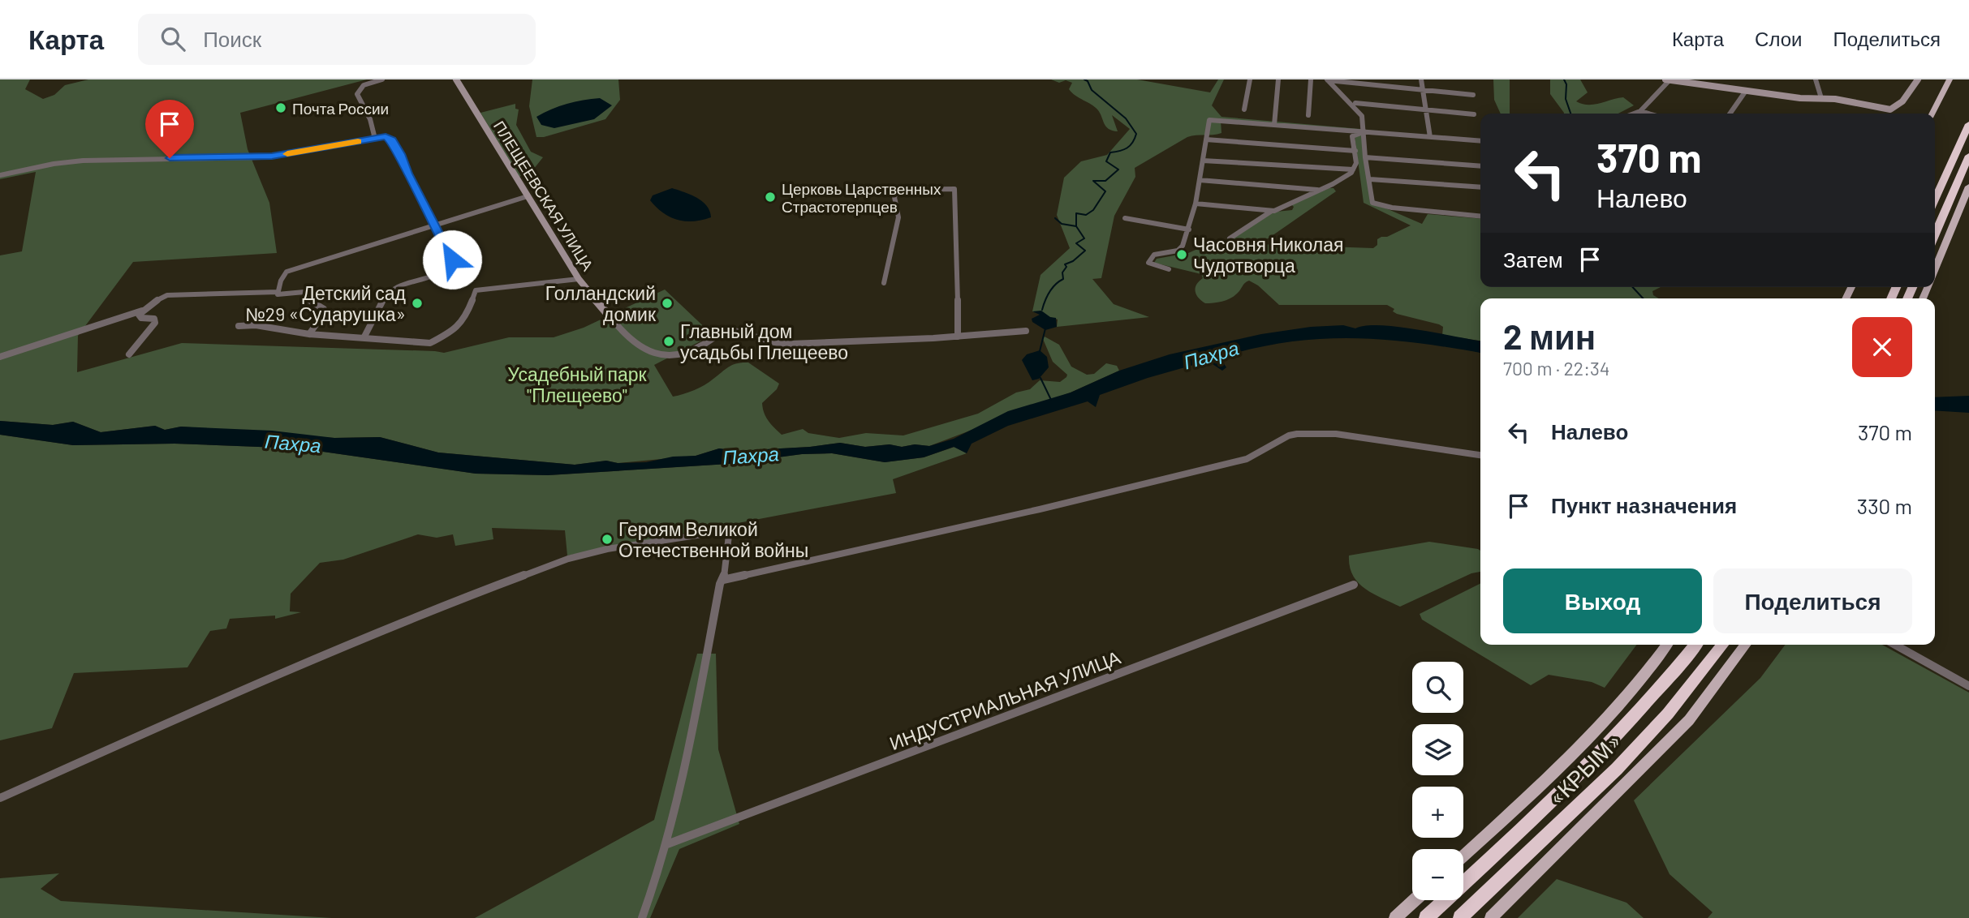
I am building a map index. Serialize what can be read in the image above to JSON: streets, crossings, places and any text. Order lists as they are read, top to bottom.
{
  "streets": {
    "highway": ["«КРЫМ»"],
    "street": ["ПЛЕЩЕЕВСКАЯ УЛИЦА", "ИНДУСТРИАЛЬНАЯ УЛИЦА"]
  },
  "water": ["Пахра"],
  "parks": ["Усадебный парк \"Плещеево\""],
  "places": [
    "Почта России",
    "Церковь Царственных Страстотерпцев",
    "Часовня Николая Чудотворца",
    "Детский сад №29 «Сударушка»",
    "Голландский домик",
    "Главный дом усадьбы Плещеево",
    "Героям Великой Отечественной войны"
  ],
  "page": {
    "header": "Карта",
    "search": "Поиск",
    "nav": ["Карта", "Слои", "Поделиться"],
    "turn": ["370 m", "Налево"],
    "then": "Затем",
    "heading": ["2 мин", "700 m · 22:34"],
    "list": [
      {
        "name": "Налево",
        "value": "370 m"
      },
      {
        "name": "Пункт назначения",
        "value": "330 m"
      }
    ],
    "buttons": ["Выход", "Поделиться"],
    "map_buttons": ["+", "−"]
  }
}
